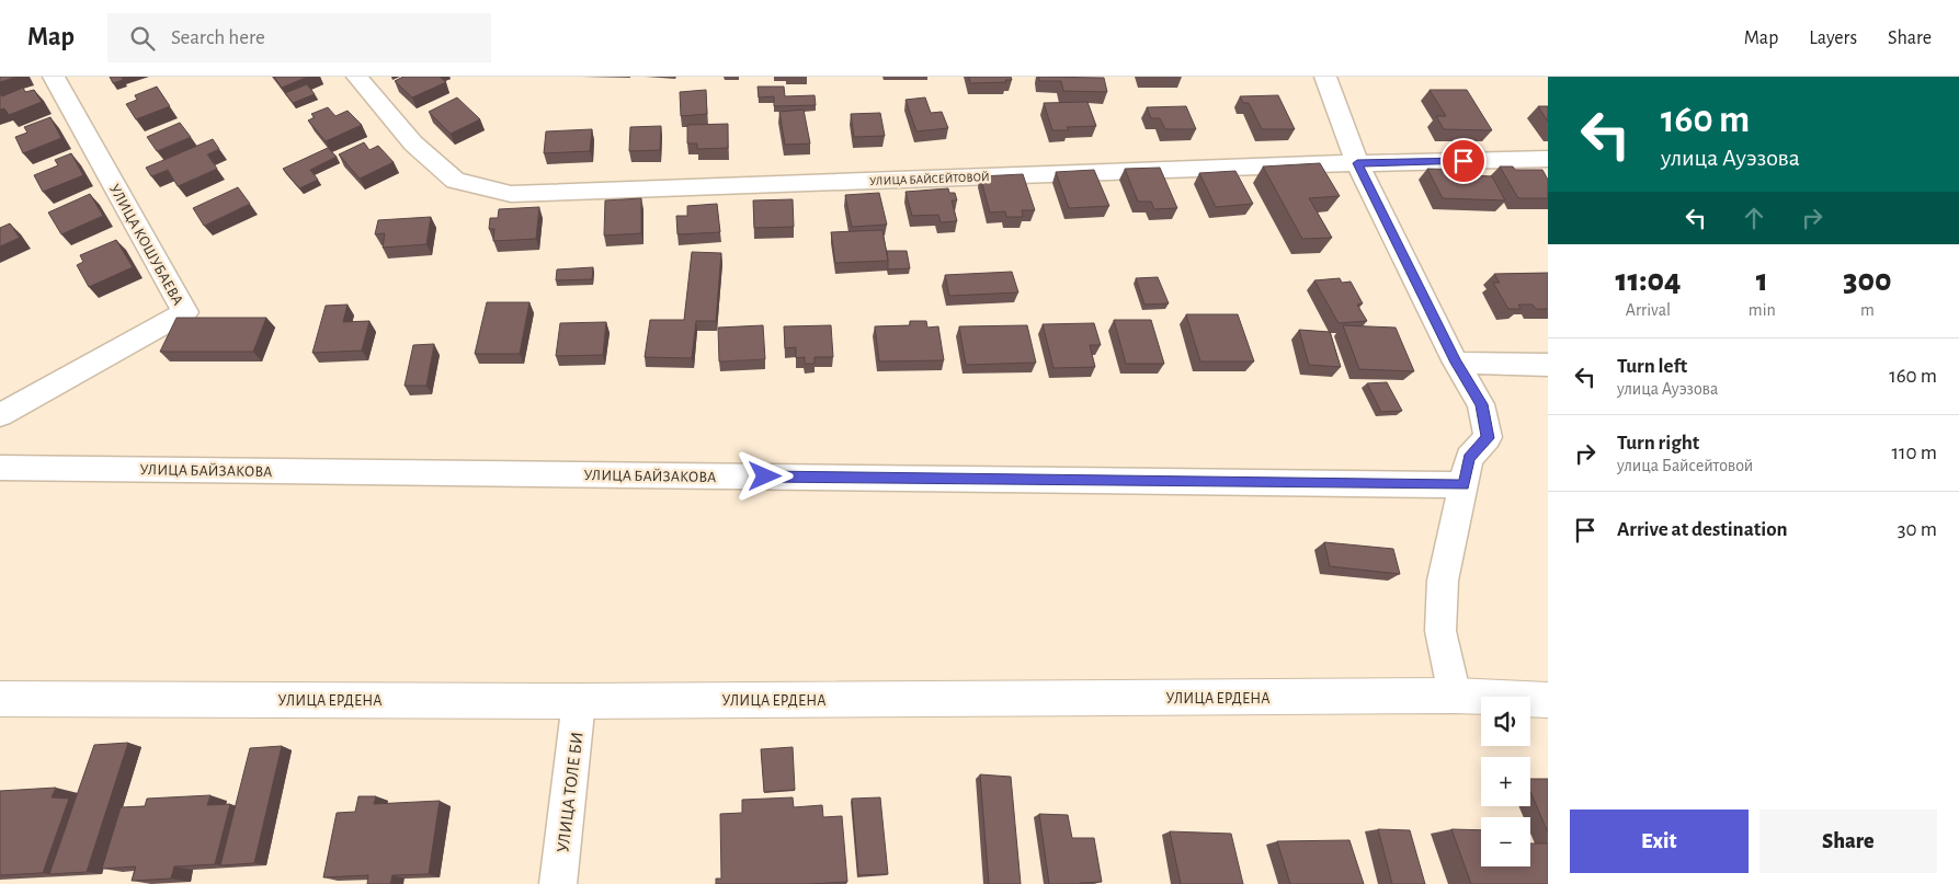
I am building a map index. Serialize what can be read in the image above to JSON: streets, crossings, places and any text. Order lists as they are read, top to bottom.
{
  "streets": {
    "street": [
      "УЛИЦА БАЙСЕЙТОВОЙ",
      "УЛИЦА КОШУБАЕВА",
      "УЛИЦА БАЙЗАКОВА",
      "УЛИЦА ЕРДЕНА",
      "УЛИЦА ТОЛЕ БИ"
    ]
  },
  "crossings": [
    ["УЛИЦА ЕРДЕНА", "УЛИЦА ТОЛЕ БИ"]
  ],
  "page": {
    "header": "Map",
    "search": "Search here",
    "nav": ["Map", "Layers", "Share"],
    "turn": ["160 m", "улица Ауэзова"],
    "eta": [
      "11:04",
      "Arrival",
      "1",
      "min",
      "300",
      "m"
    ],
    "list": [
      {
        "name": "Turn left",
        "note": "улица Ауэзова",
        "value": "160 m"
      },
      {
        "name": "Turn right",
        "note": "улица Байсейтовой",
        "value": "110 m"
      },
      {
        "name": "Arrive at destination",
        "value": "30 m"
      }
    ],
    "map_buttons": ["+", "−"],
    "buttons": ["Exit", "Share"]
  }
}
